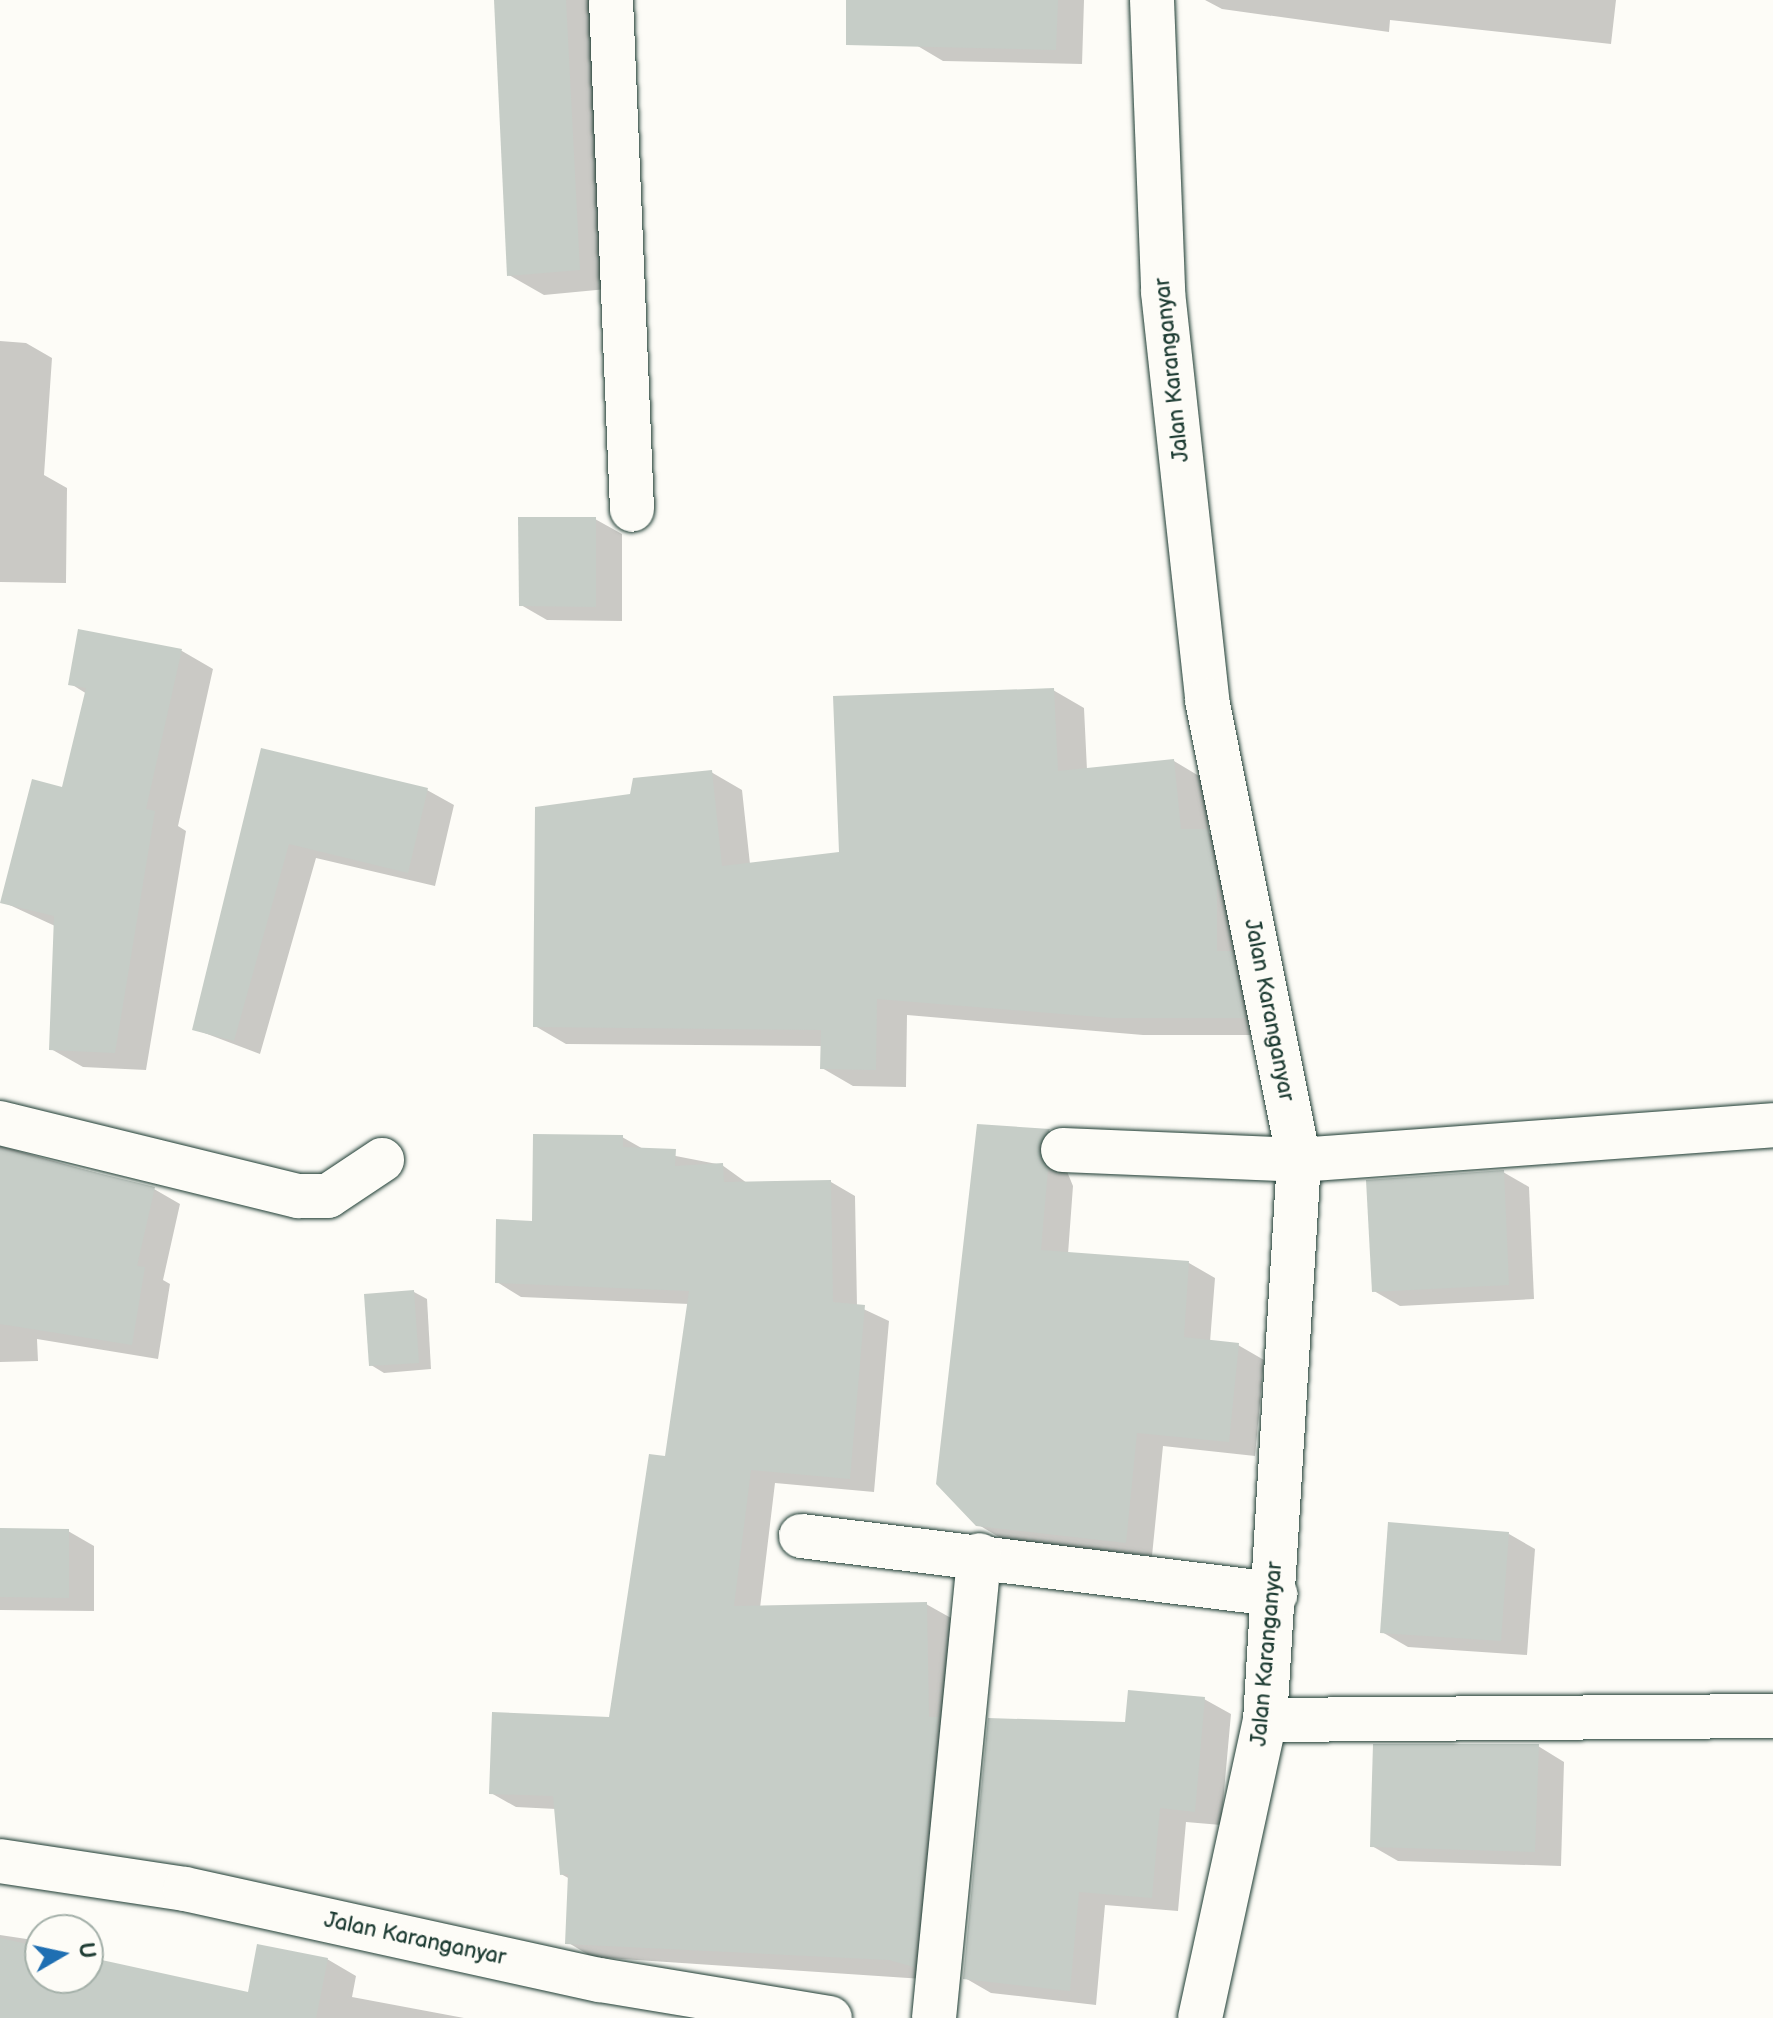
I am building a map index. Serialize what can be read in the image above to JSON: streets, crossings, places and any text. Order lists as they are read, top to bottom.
{
  "streets": {
    "street": ["Jalan Karanganyar"]
  },
  "north": "right"
}
